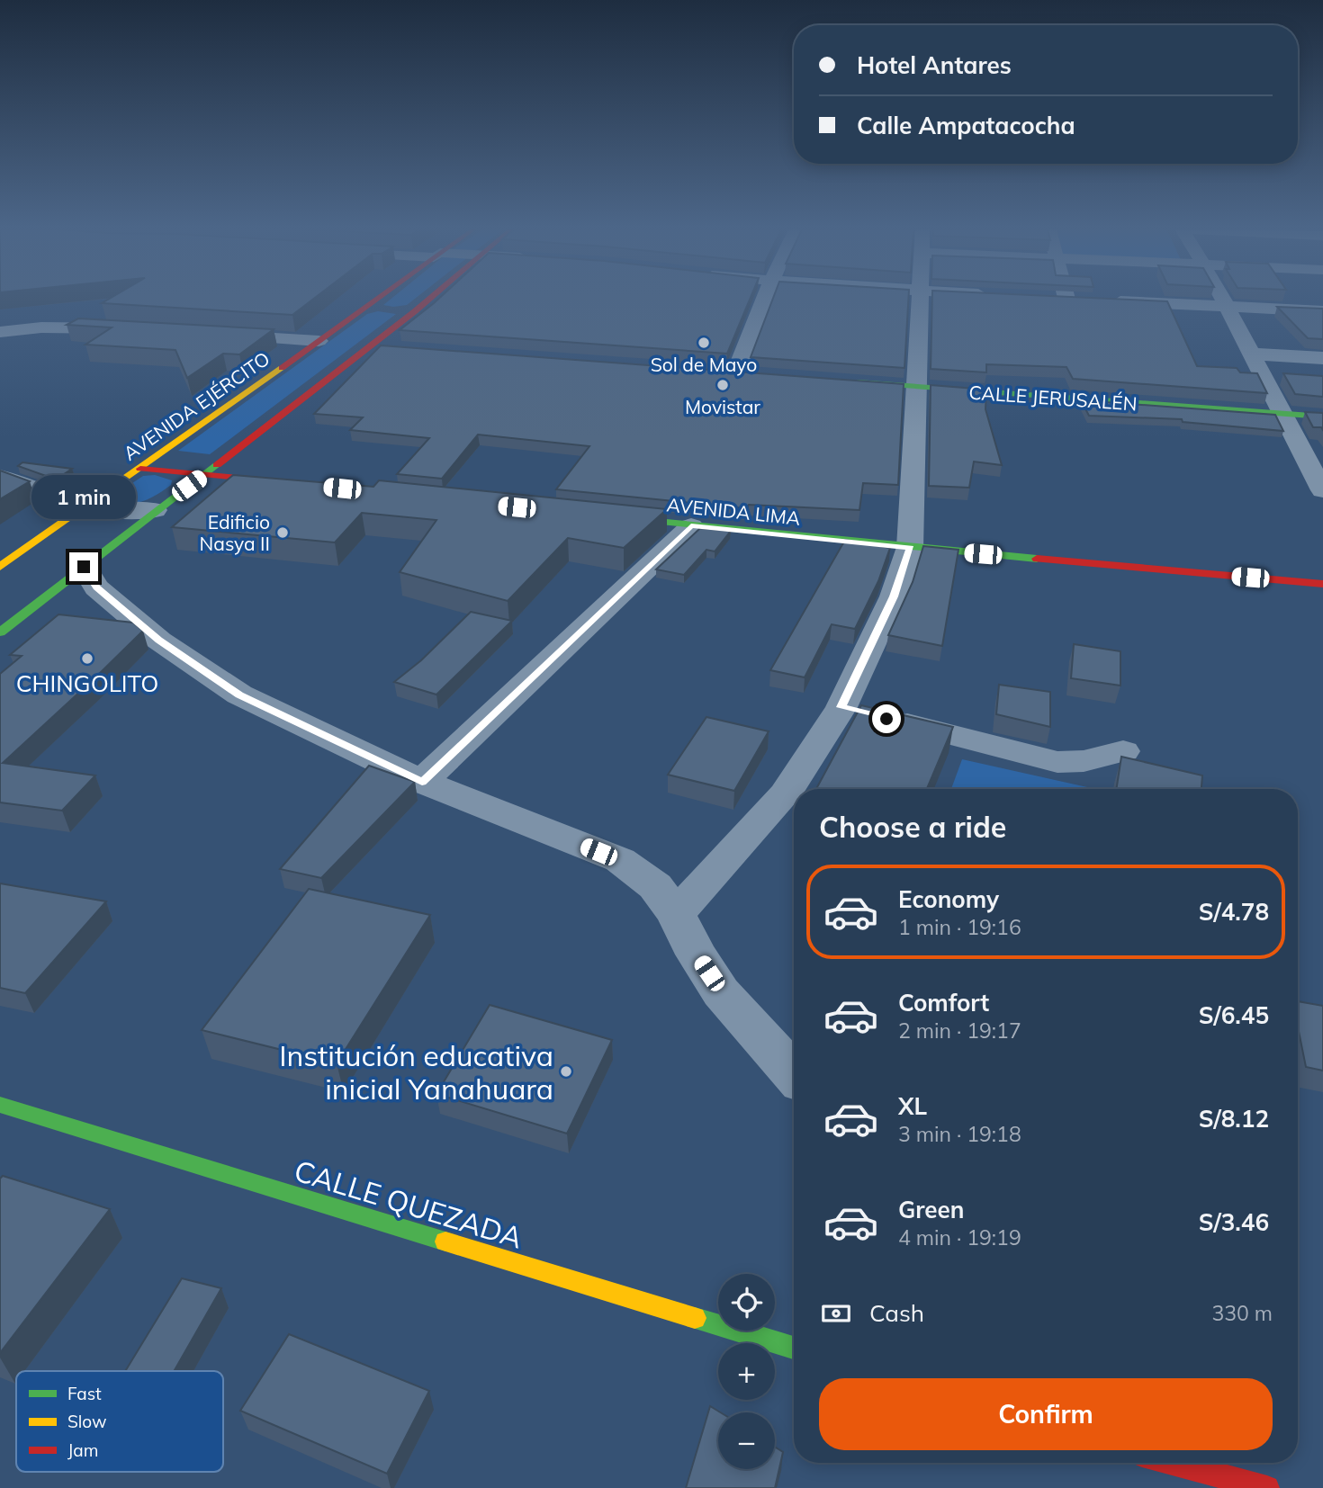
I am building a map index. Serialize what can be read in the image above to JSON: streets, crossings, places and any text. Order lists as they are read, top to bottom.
{
  "streets": {
    "main road": [
      "CALLE JERUSALÉN",
      "AVENIDA EJÉRCITO",
      "AVENIDA LIMA",
      "CALLE QUEZADA"
    ]
  },
  "places": [
    "Sol de Mayo",
    "Movistar",
    "Edificio Nasya II",
    "CHINGOLITO",
    "Institución educativa inicial Yanahuara"
  ],
  "legend": ["Fast", "Slow", "Jam"],
  "page": {
    "banner": ["Hotel Antares", "Calle Ampatacocha"],
    "bubble": "1 min",
    "heading": "Choose a ride",
    "list": [
      {
        "name": "Economy",
        "note": "1 min · 19:16",
        "value": "S/4.78"
      },
      {
        "name": "Comfort",
        "note": "2 min · 19:17",
        "value": "S/6.45"
      },
      {
        "name": "XL",
        "note": "3 min · 19:18",
        "value": "S/8.12"
      },
      {
        "name": "Green",
        "note": "4 min · 19:19",
        "value": "S/3.46"
      }
    ],
    "map_buttons": ["+", "−"],
    "pay": ["Cash", "330 m"],
    "buttons": "Confirm"
  }
}
